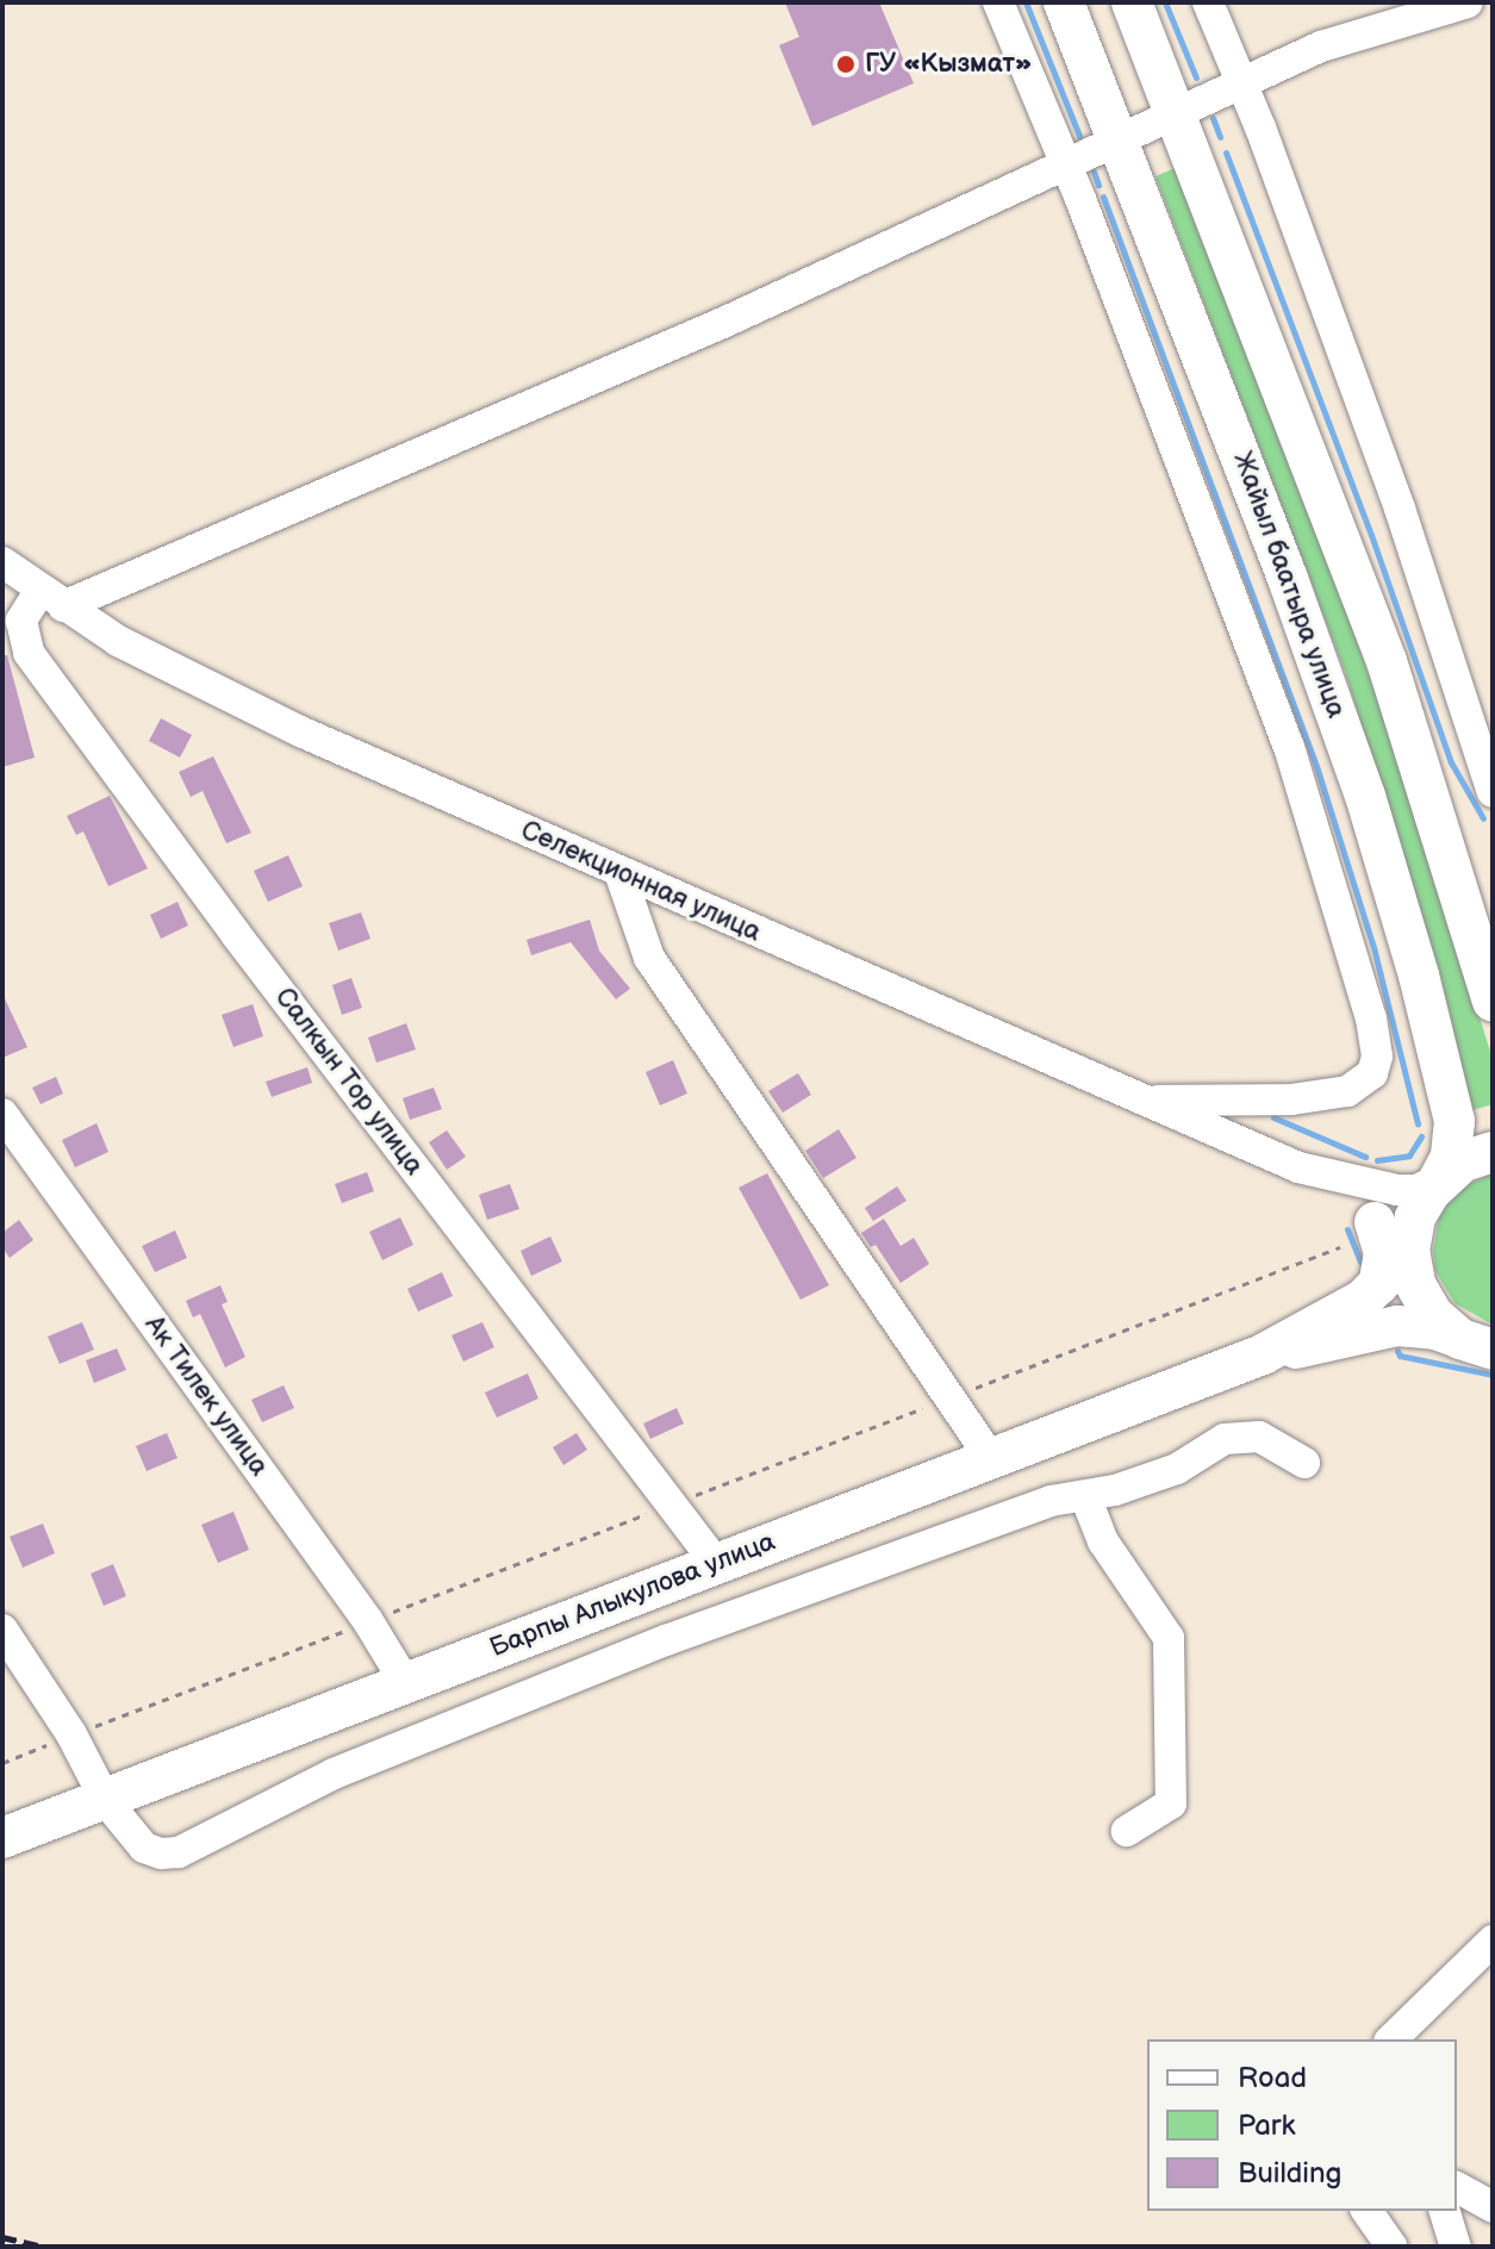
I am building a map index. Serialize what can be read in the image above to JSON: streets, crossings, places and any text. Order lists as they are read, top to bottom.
{
  "streets": {
    "main road": ["Жайыл баатыра улица", "Барпы Алыкулова улица"],
    "street": ["Селекционная улица", "Салкын Тор улица", "Ак Тилек улица"]
  },
  "crossings": [
    ["Жайыл баатыра улица", "Селекционная улица"],
    ["Жайыл баатыра улица", "Барпы Алыкулова улица"],
    ["Селекционная улица", "Салкын Тор улица"],
    ["Селекционная улица", "Барпы Алыкулова улица"],
    ["Салкын Тор улица", "Барпы Алыкулова улица"],
    ["Ак Тилек улица", "Барпы Алыкулова улица"]
  ],
  "places": ["ГУ «Кызмат»"],
  "legend": ["Road", "Park", "Building"]
}
